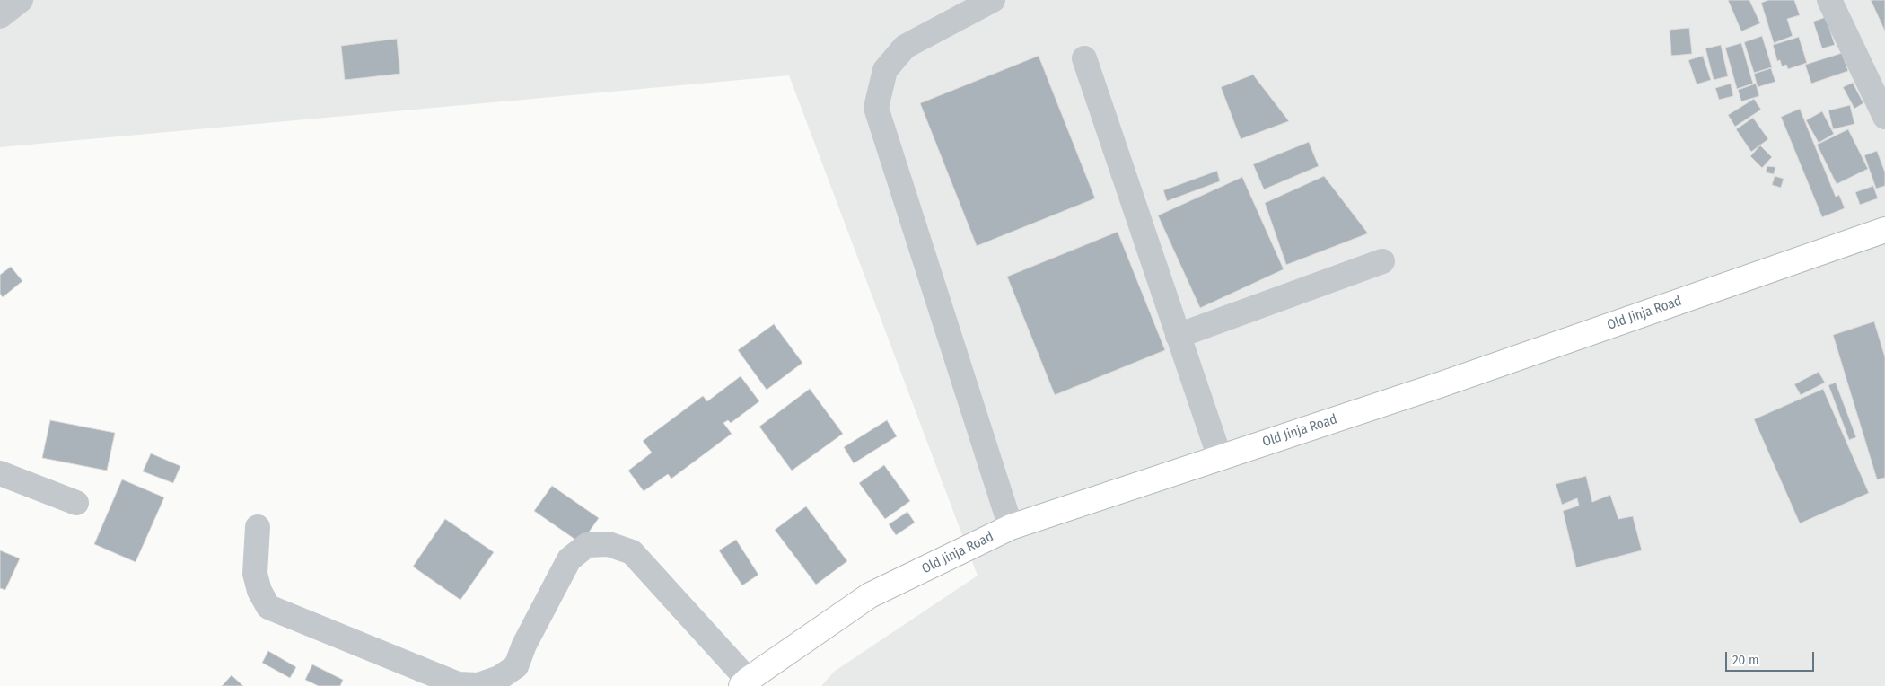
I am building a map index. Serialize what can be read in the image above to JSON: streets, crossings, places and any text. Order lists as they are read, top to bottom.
{
  "streets": {
    "main road": ["Old Jinja Road"]
  },
  "scale_bar": "20 m"
}
